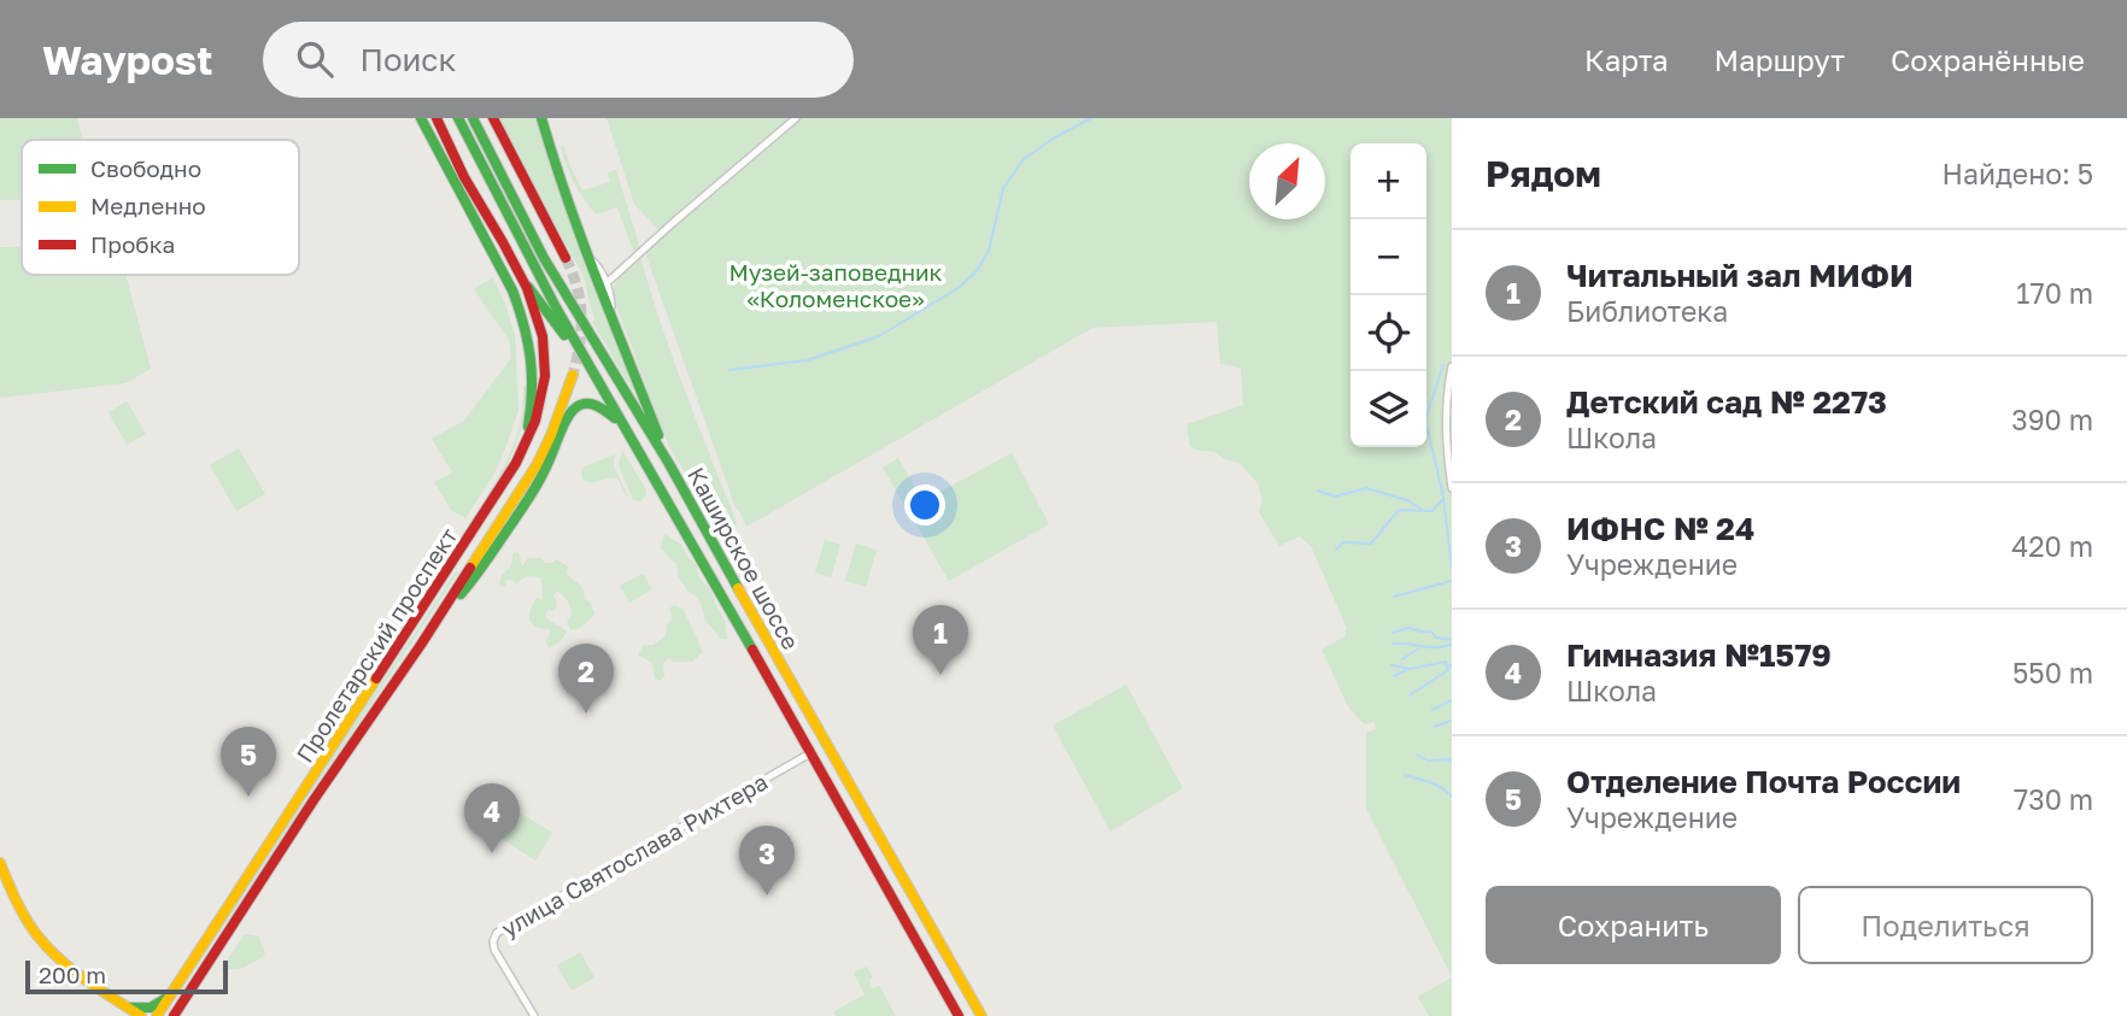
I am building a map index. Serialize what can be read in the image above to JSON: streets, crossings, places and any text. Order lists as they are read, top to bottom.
{
  "streets": {
    "main road": ["Каширское шоссе", "Пролетарский проспект"],
    "street": ["улица Святослава Рихтера"]
  },
  "crossings": [
    ["Каширское шоссе", "улица Святослава Рихтера"]
  ],
  "parks": ["Музей-заповедник «Коломенское»"],
  "legend": ["Свободно", "Медленно", "Пробка"],
  "scale_bar": "200 m",
  "north": "top right",
  "page": {
    "header": "Waypost",
    "search": "Поиск",
    "nav": ["Карта", "Маршрут", "Сохранённые"],
    "heading": ["Рядом", "Найдено: 5"],
    "map_buttons": ["+", "−"],
    "list": [
      {
        "mark": "1",
        "name": "Читальный зал МИФИ",
        "note": "Библиотека",
        "value": "170 m"
      },
      {
        "mark": "2",
        "name": "Детский сад № 2273",
        "note": "Школа",
        "value": "390 m"
      },
      {
        "mark": "3",
        "name": "ИФНС № 24",
        "note": "Учреждение",
        "value": "420 m"
      },
      {
        "mark": "4",
        "name": "Гимназия №1579",
        "note": "Школа",
        "value": "550 m"
      },
      {
        "mark": "5",
        "name": "Отделение Почта России",
        "note": "Учреждение",
        "value": "730 m"
      }
    ],
    "pins": [
      "1",
      "2",
      "5",
      "4",
      "3"
    ],
    "buttons": ["Сохранить", "Поделиться"],
    "scale": "200 m"
  }
}
